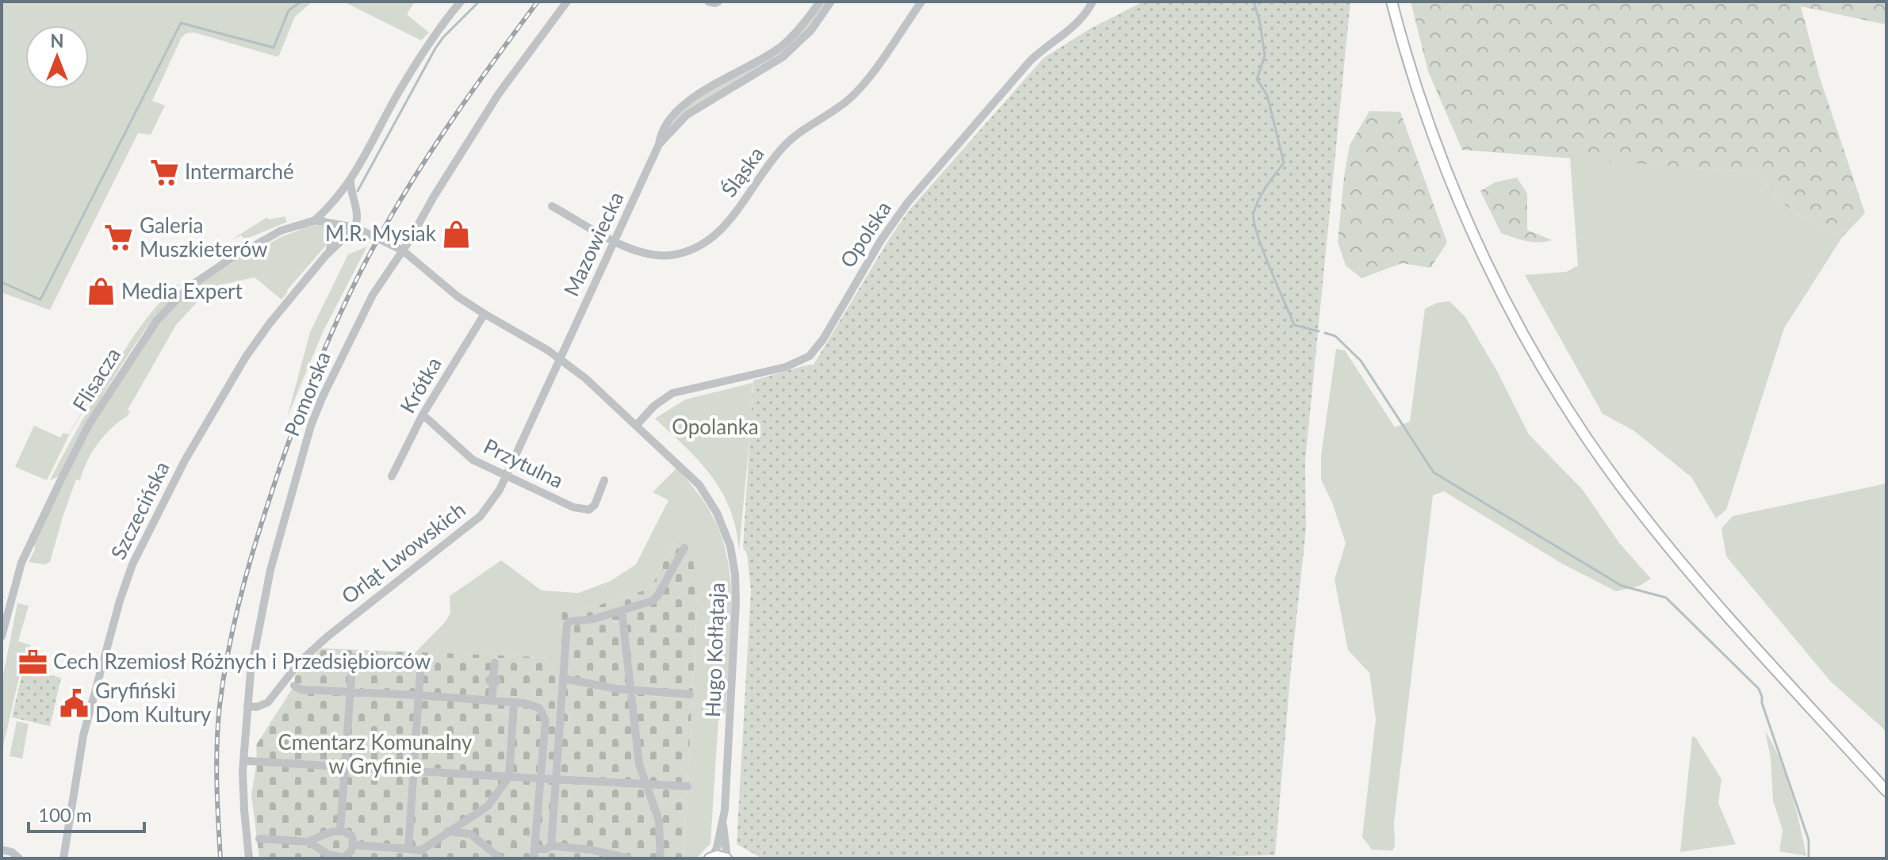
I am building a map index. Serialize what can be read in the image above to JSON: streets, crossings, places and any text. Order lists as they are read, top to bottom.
{
  "streets": {
    "street": [
      "Śląska",
      "Opolska",
      "Mazowiecka",
      "Flisacza",
      "Krótka",
      "Pomorska",
      "Przytulna",
      "Szczecińska",
      "Orląt Lwowskich",
      "Hugo Kołłątaja"
    ]
  },
  "crossings": [
    ["Śląska", "Mazowiecka"],
    ["Opolska", "Hugo Kołłątaja"],
    ["Mazowiecka", "Orląt Lwowskich"],
    ["Mazowiecka", "Hugo Kołłątaja"],
    ["Flisacza", "Pomorska"],
    ["Flisacza", "Szczecińska"],
    ["Flisacza", "Hugo Kołłątaja"],
    ["Krótka", "Przytulna"],
    ["Krótka", "Hugo Kołłątaja"],
    ["Pomorska", "Orląt Lwowskich"],
    ["Pomorska", "Hugo Kołłątaja"],
    ["Przytulna", "Orląt Lwowskich"],
    ["Orląt Lwowskich", "Hugo Kołłątaja"]
  ],
  "parks": ["Opolanka", "Cmentarz Komunalny w Gryfinie"],
  "places": {
    "supermarket": ["Intermarché", "Galeria Muszkieterów"],
    "shop": ["M.R. Mysiak", "Media Expert"],
    "office": ["Cech Rzemiosł Różnych i Przedsiębiorców"],
    "public building": ["Gryfiński Dom Kultury"]
  },
  "scale_bar": "100 m",
  "north": "top"
}
